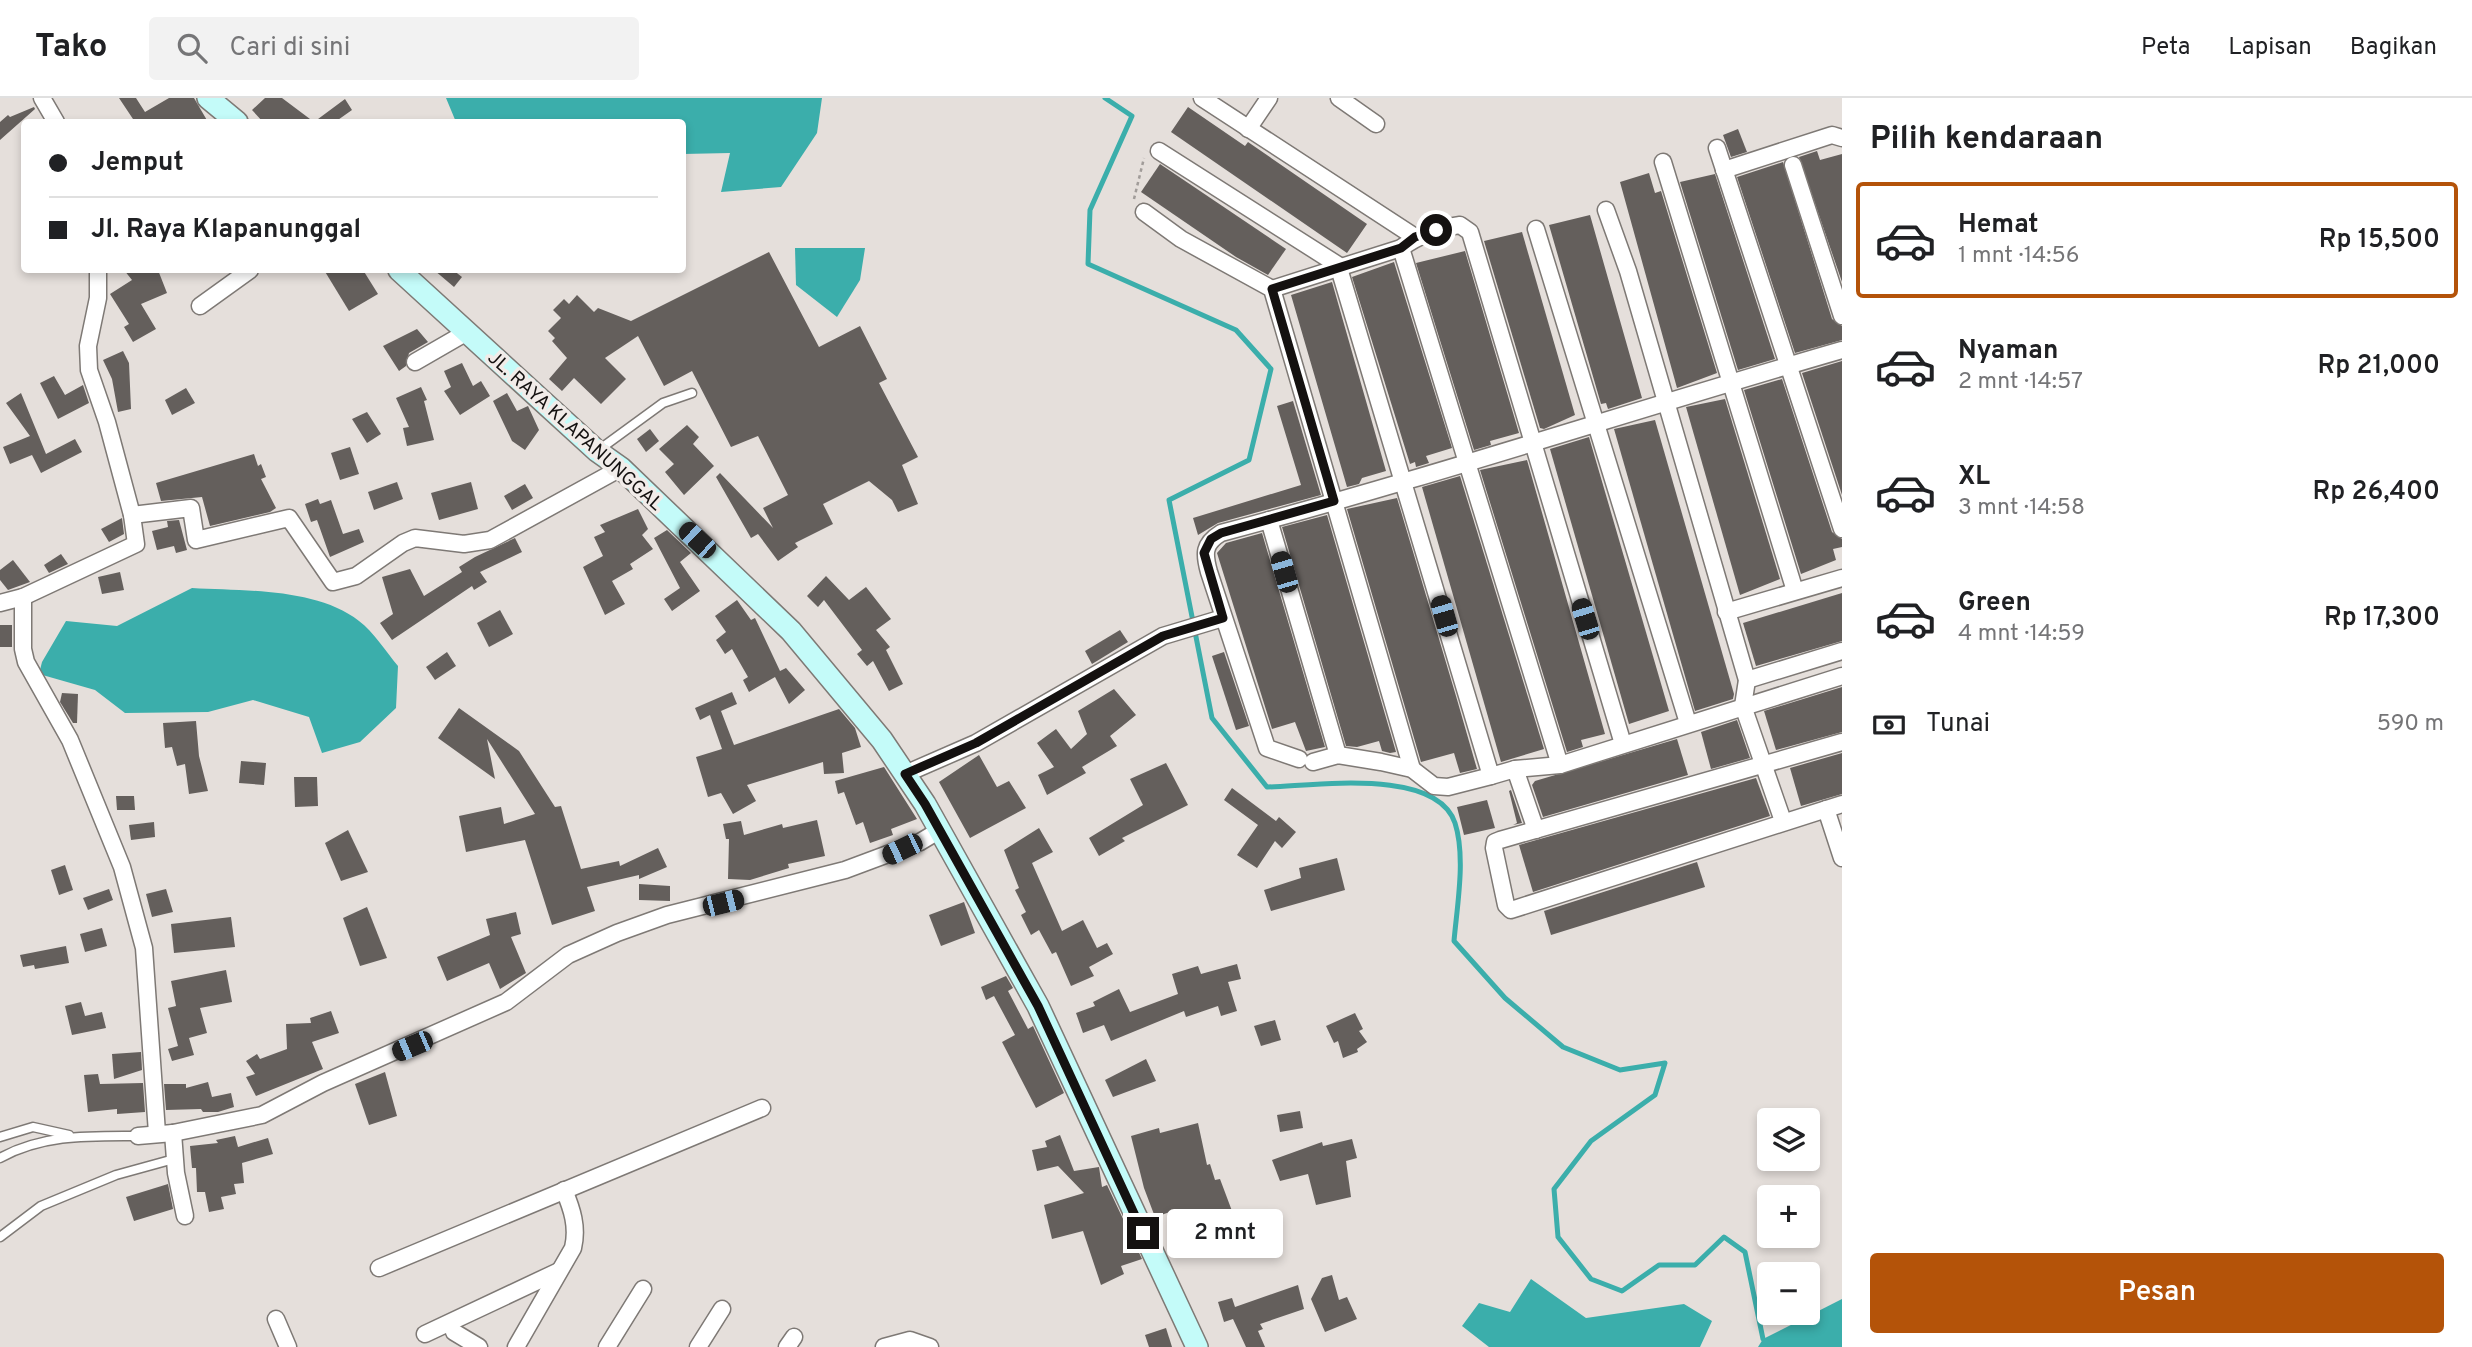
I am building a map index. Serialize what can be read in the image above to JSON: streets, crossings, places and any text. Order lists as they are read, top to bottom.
{
  "streets": {
    "street": ["JL. RAYA KLAPANUNGGAL"]
  },
  "page": {
    "header": "Tako",
    "search": "Cari di sini",
    "nav": ["Peta", "Lapisan", "Bagikan"],
    "heading": "Pilih kendaraan",
    "banner": ["Jemput", "Jl. Raya Klapanunggal"],
    "list": [
      {
        "name": "Hemat",
        "note": "1 mnt · 14:56",
        "value": "Rp 15,500"
      },
      {
        "name": "Nyaman",
        "note": "2 mnt · 14:57",
        "value": "Rp 21,000"
      },
      {
        "name": "XL",
        "note": "3 mnt · 14:58",
        "value": "Rp 26,400"
      },
      {
        "name": "Green",
        "note": "4 mnt · 14:59",
        "value": "Rp 17,300"
      }
    ],
    "pay": ["Tunai", "590 m"],
    "map_buttons": ["+", "−"],
    "bubble": "2 mnt",
    "buttons": "Pesan"
  }
}
